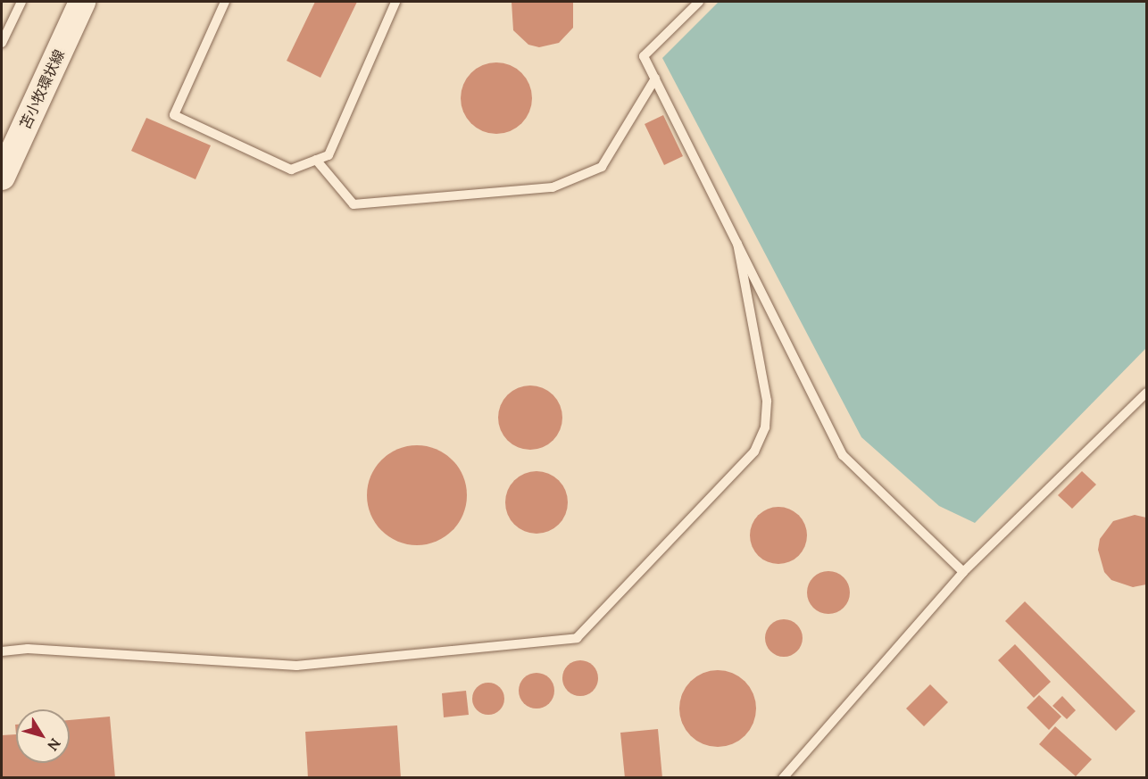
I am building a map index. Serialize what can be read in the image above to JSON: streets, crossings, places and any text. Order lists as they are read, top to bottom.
{
  "streets": {
    "main road": ["苫小牧環状線"]
  },
  "north": "bottom right"
}
